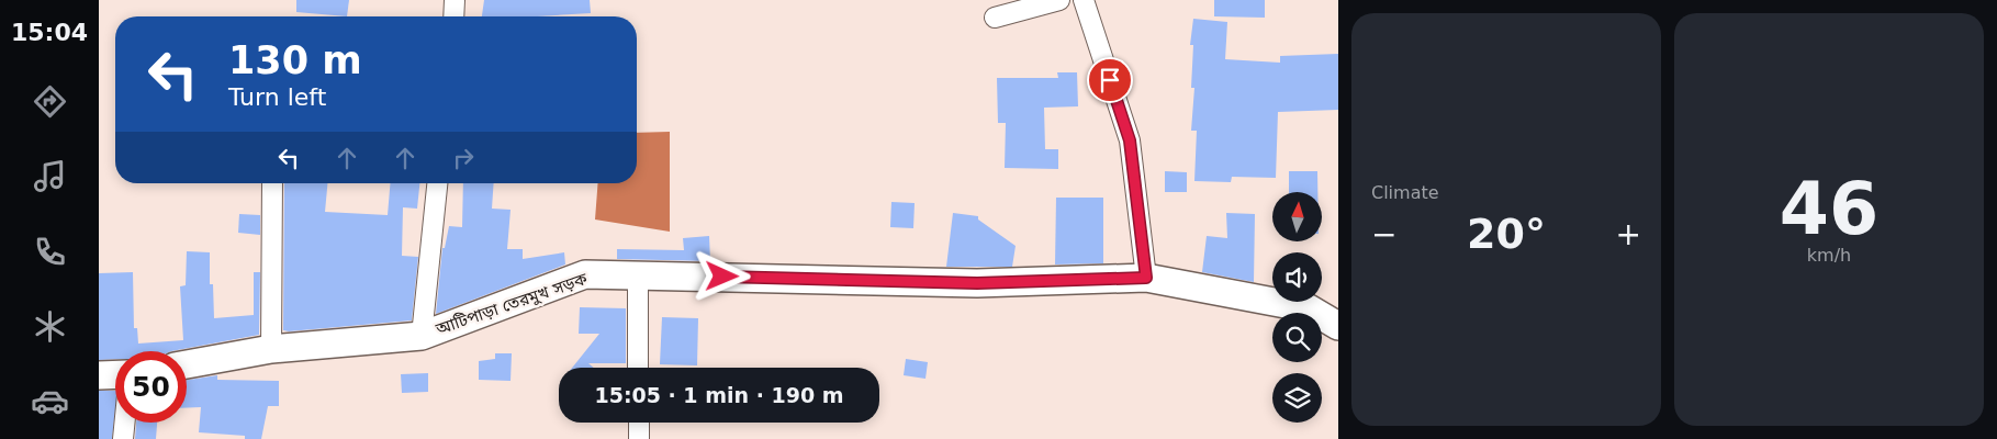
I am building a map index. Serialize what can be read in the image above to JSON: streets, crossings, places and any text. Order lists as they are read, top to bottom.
{
  "streets": {
    "main road": ["আটিপাড়া তেরমুখ সড়ক"]
  },
  "north": "top",
  "page": {
    "tabs": "15:04",
    "tile": [
      "Climate",
      ["46", "km/h"]
    ],
    "turn": ["130 m", "Turn left"],
    "heat": ["−", "20°", "+"],
    "limit": "50",
    "trip": "15:05 · 1 min · 190 m"
  }
}
